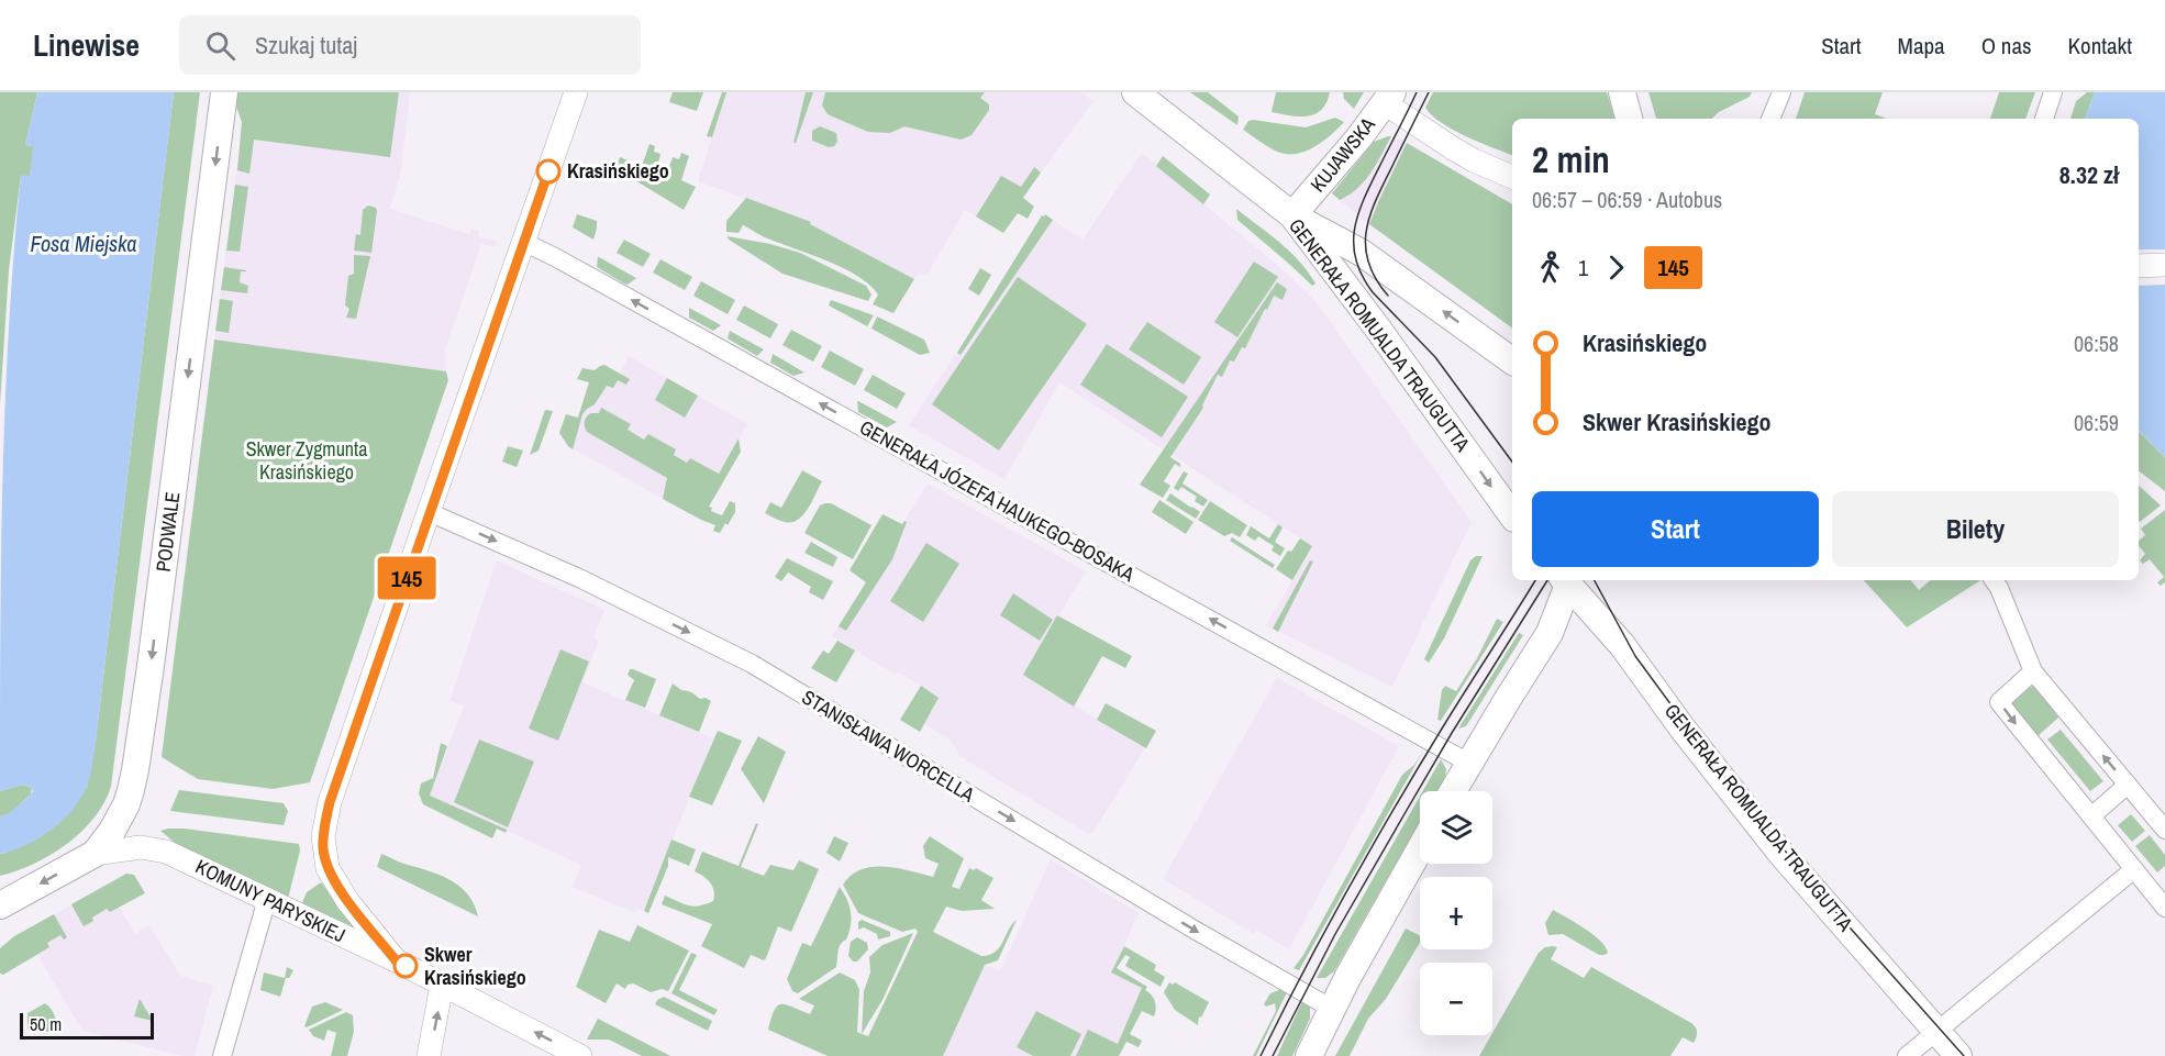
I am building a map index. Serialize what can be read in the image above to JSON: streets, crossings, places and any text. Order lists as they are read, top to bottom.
{
  "streets": {
    "main road": ["KUJAWSKA", "GENERAŁA ROMUALDA TRAUGUTTA", "PODWALE"],
    "street": ["GENERAŁA JÓZEFA HAUKEGO-BOSAKA", "STANISŁAWA WORCELLA", "KOMUNY PARYSKIEJ"]
  },
  "crossings": [
    ["KUJAWSKA", "GENERAŁA ROMUALDA TRAUGUTTA"],
    ["PODWALE", "KOMUNY PARYSKIEJ"]
  ],
  "one_way": ["GENERAŁA JÓZEFA HAUKEGO-BOSAKA", "PODWALE", "STANISŁAWA WORCELLA"],
  "water": ["Fosa Miejska"],
  "parks": ["Skwer Zygmunta Krasińskiego"],
  "places": ["Krasińskiego", "Skwer Krasińskiego"],
  "lines": ["bus line 145"],
  "scale_bar": "50 m",
  "page": {
    "header": "Linewise",
    "search": "Szukaj tutaj",
    "nav": [
      "Start",
      "Mapa",
      "O nas",
      "Kontakt"
    ],
    "on_map": "145",
    "heading": ["2 min", "06:57 – 06:59 · Autobus", "8.32 zł"],
    "legs": ["1", "145"],
    "list": [
      {
        "name": "Krasińskiego",
        "value": "06:58"
      },
      {
        "name": "Skwer Krasińskiego",
        "value": "06:59"
      }
    ],
    "buttons": ["Start", "Bilety"],
    "map_buttons": ["+", "−"],
    "scale": "50 m"
  }
}
